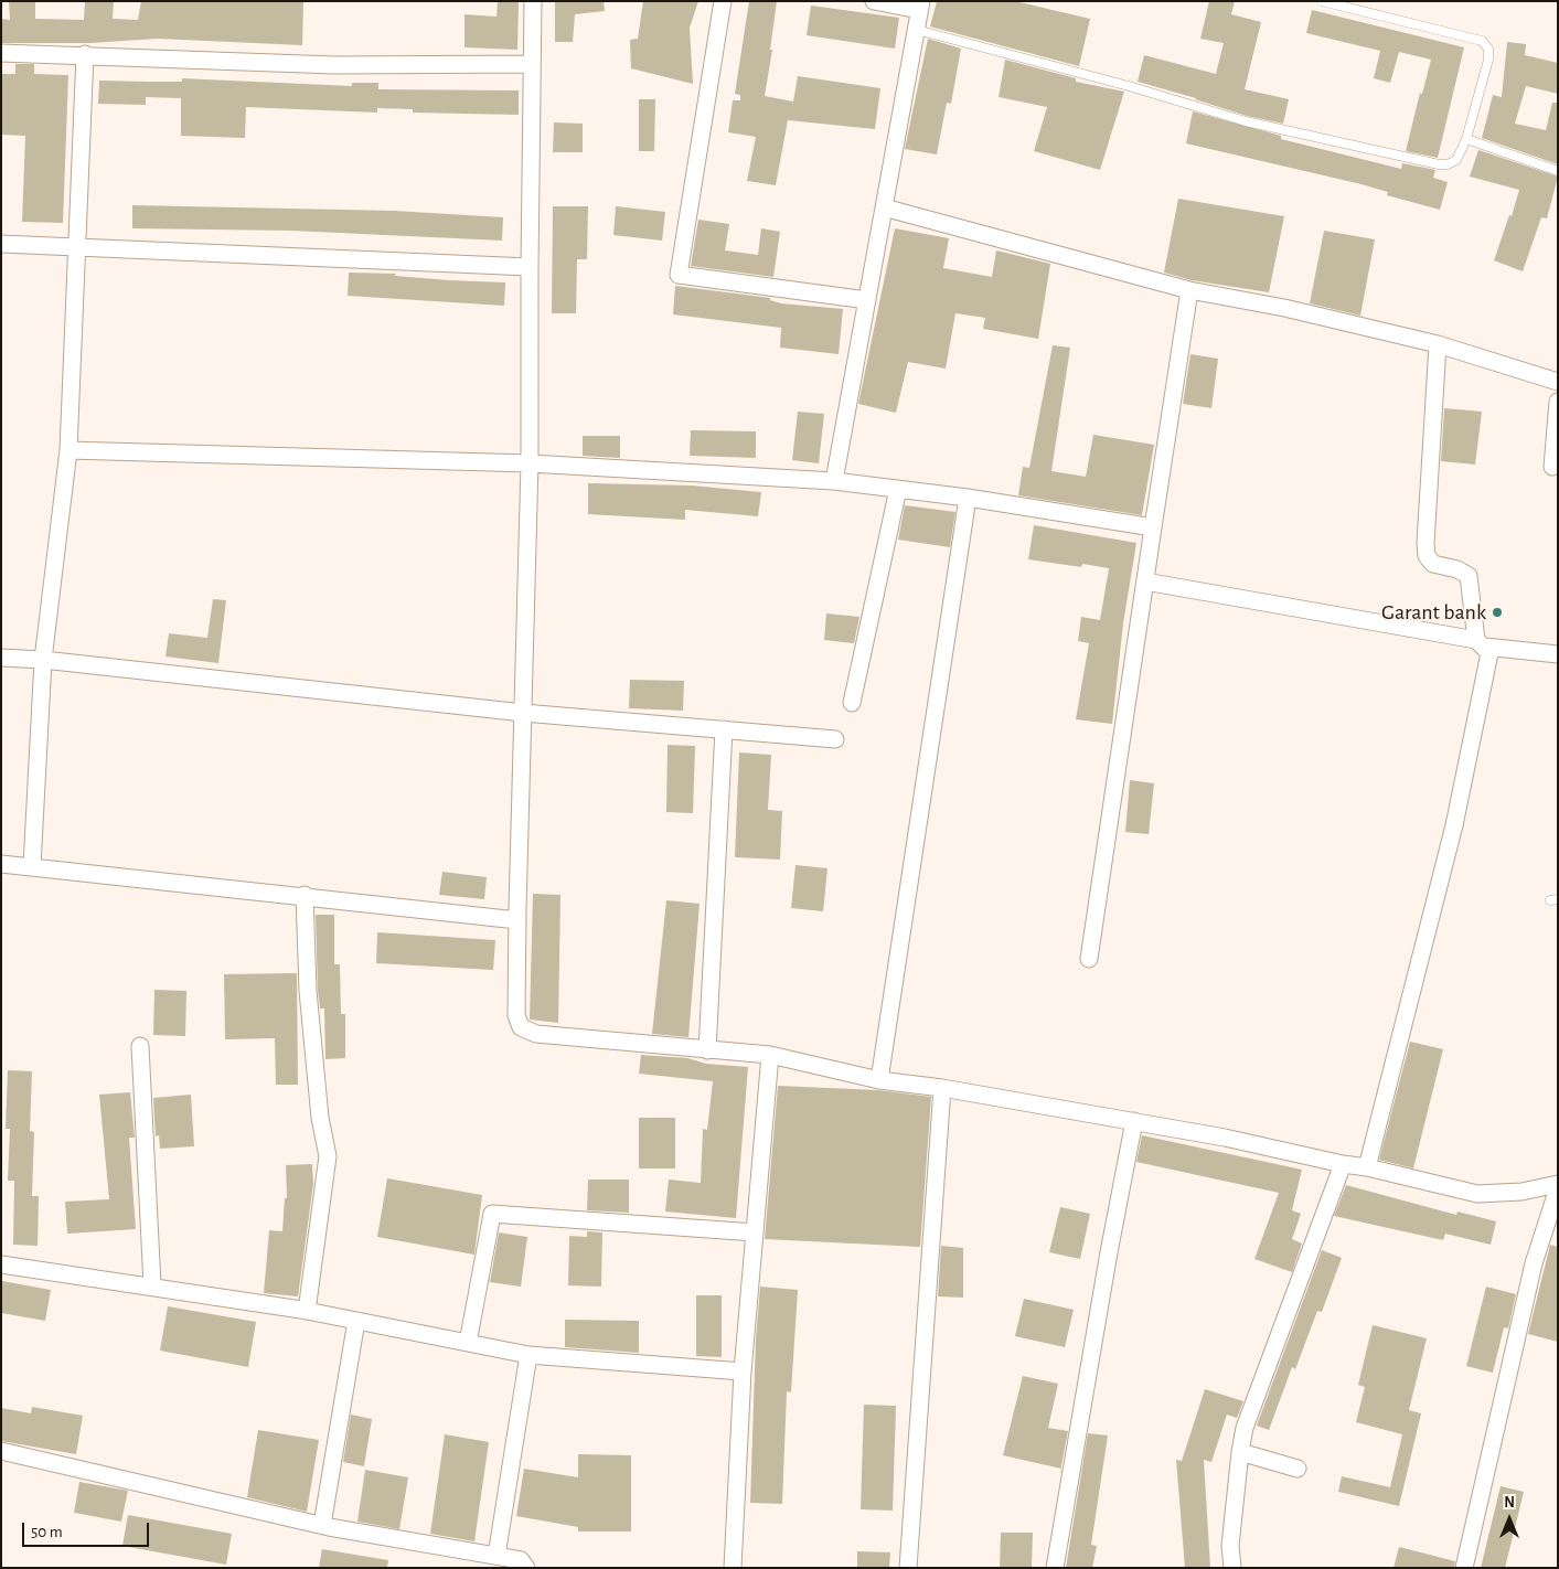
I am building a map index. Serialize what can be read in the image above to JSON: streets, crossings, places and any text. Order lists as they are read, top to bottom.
{
  "places": ["Garant bank"],
  "scale_bar": "50 m",
  "north": "top"
}
